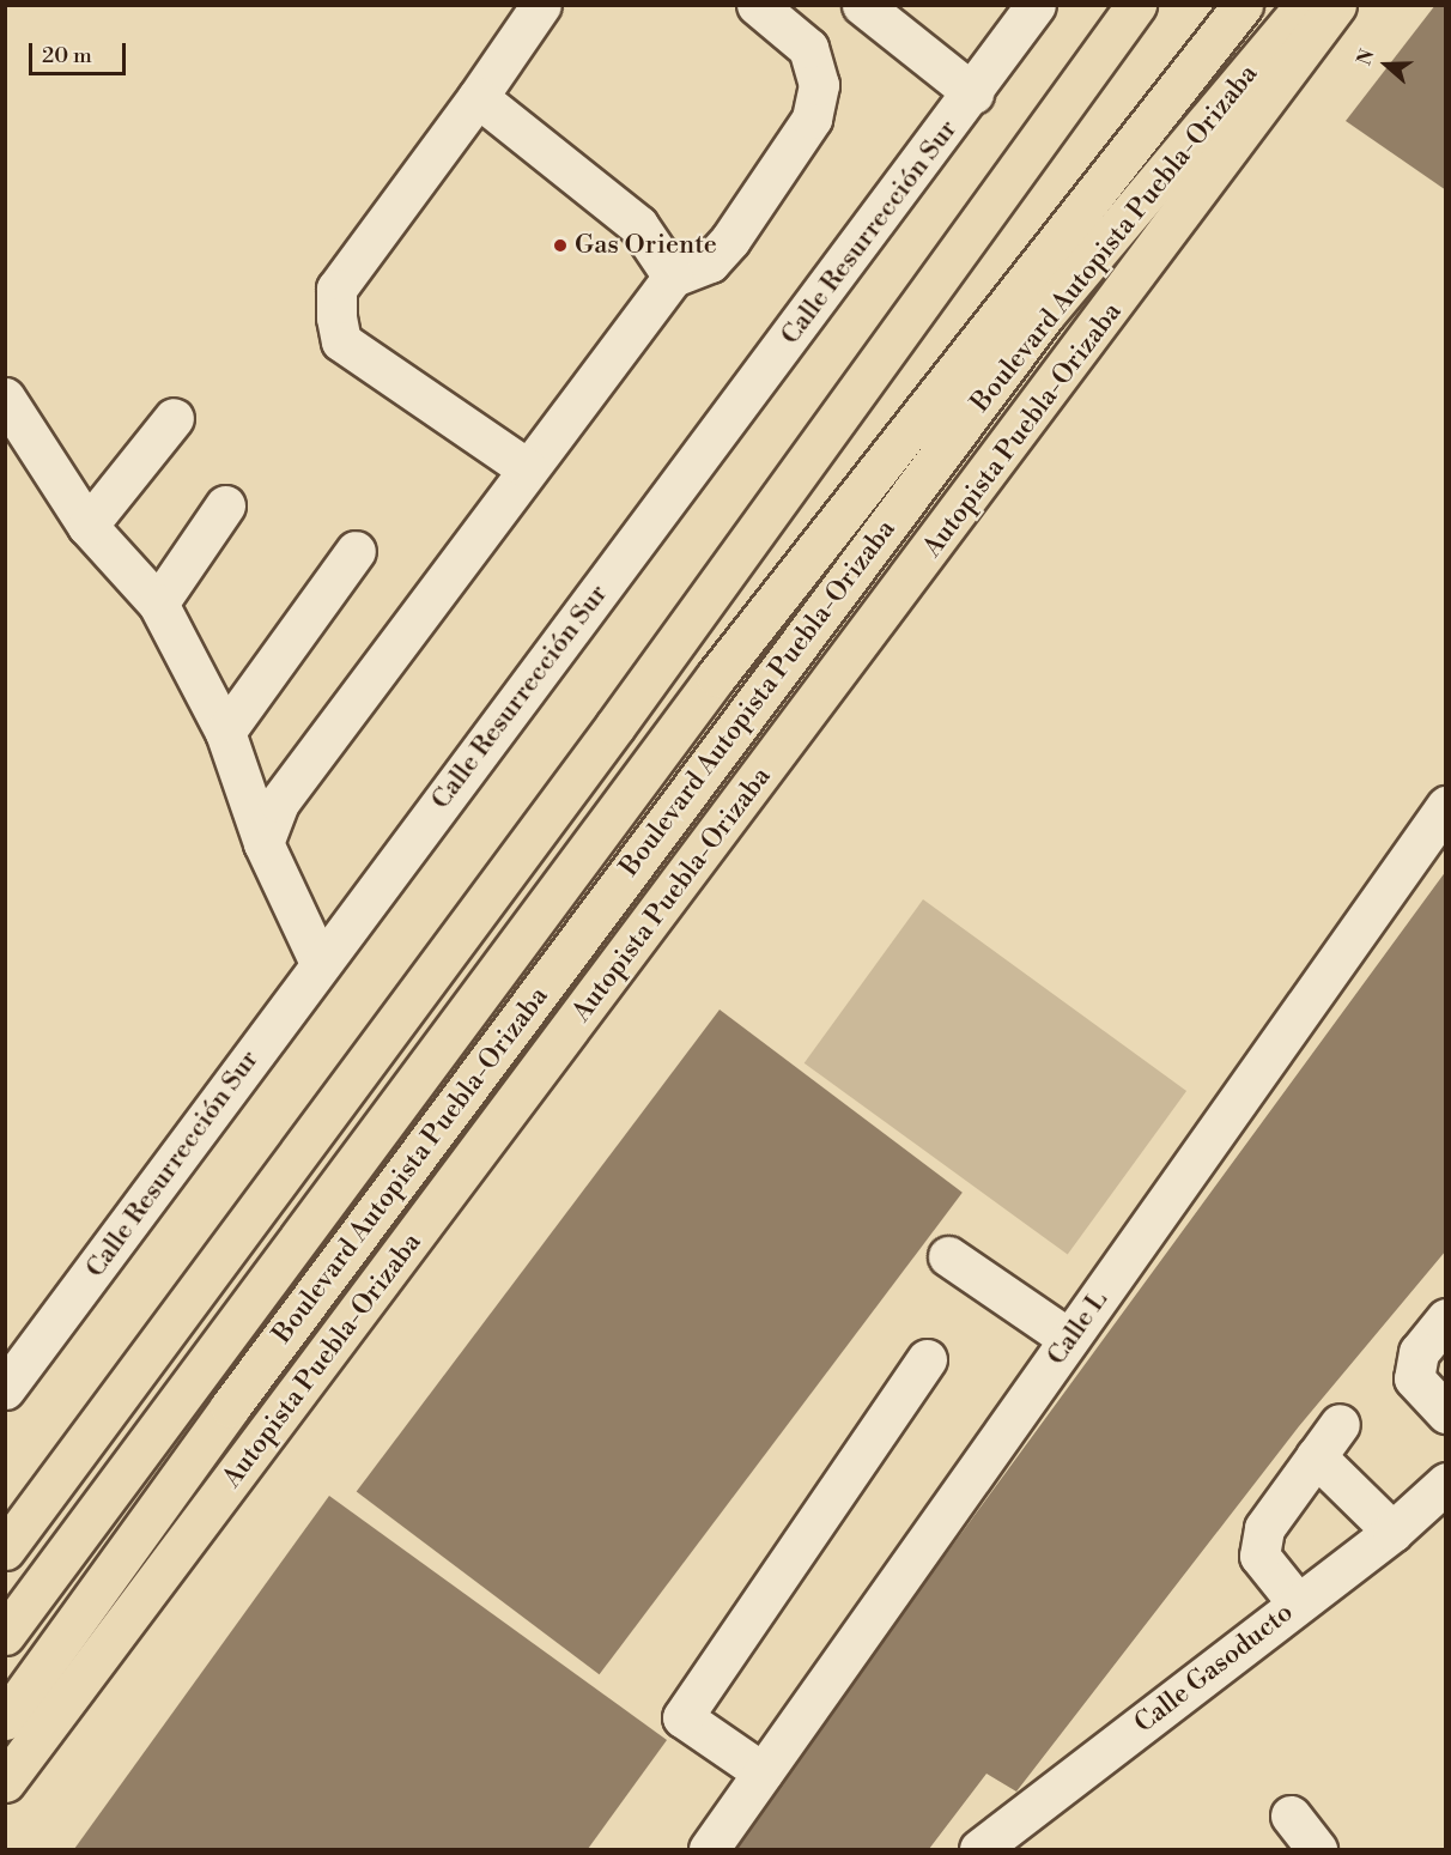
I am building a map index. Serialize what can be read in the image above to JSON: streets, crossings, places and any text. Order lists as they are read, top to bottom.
{
  "streets": {
    "highway": ["Boulevard Autopista Puebla-Orizaba", "Autopista Puebla-Orizaba"],
    "street": ["Calle Resurrección Sur", "Calle L", "Calle Gasoducto"]
  },
  "places": ["Gas Oriente"],
  "scale_bar": "20 m",
  "north": "left"
}
